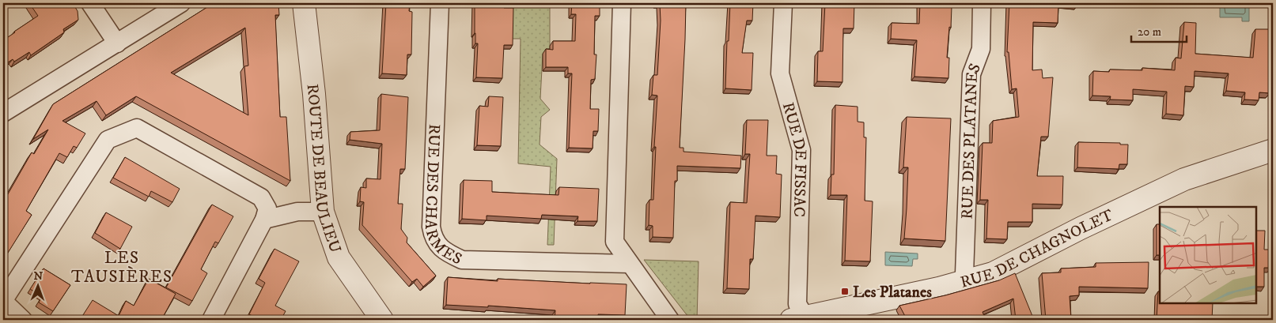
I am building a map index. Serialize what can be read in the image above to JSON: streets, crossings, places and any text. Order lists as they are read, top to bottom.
{
  "streets": {
    "street": [
      "RUE DES PLATANES",
      "RUE DE FISSAC",
      "ROUTE DE BEAULIEU",
      "RUE DES CHARMES",
      "RUE DE CHAGNOLET"
    ]
  },
  "crossings": [
    ["RUE DES PLATANES", "RUE DE CHAGNOLET"],
    ["RUE DE FISSAC", "RUE DE CHAGNOLET"]
  ],
  "districts": ["LES TAUSIÈRES"],
  "places": {
    "transit": ["Les Platanes"]
  },
  "scale_bar": "20 m",
  "north": "top"
}
